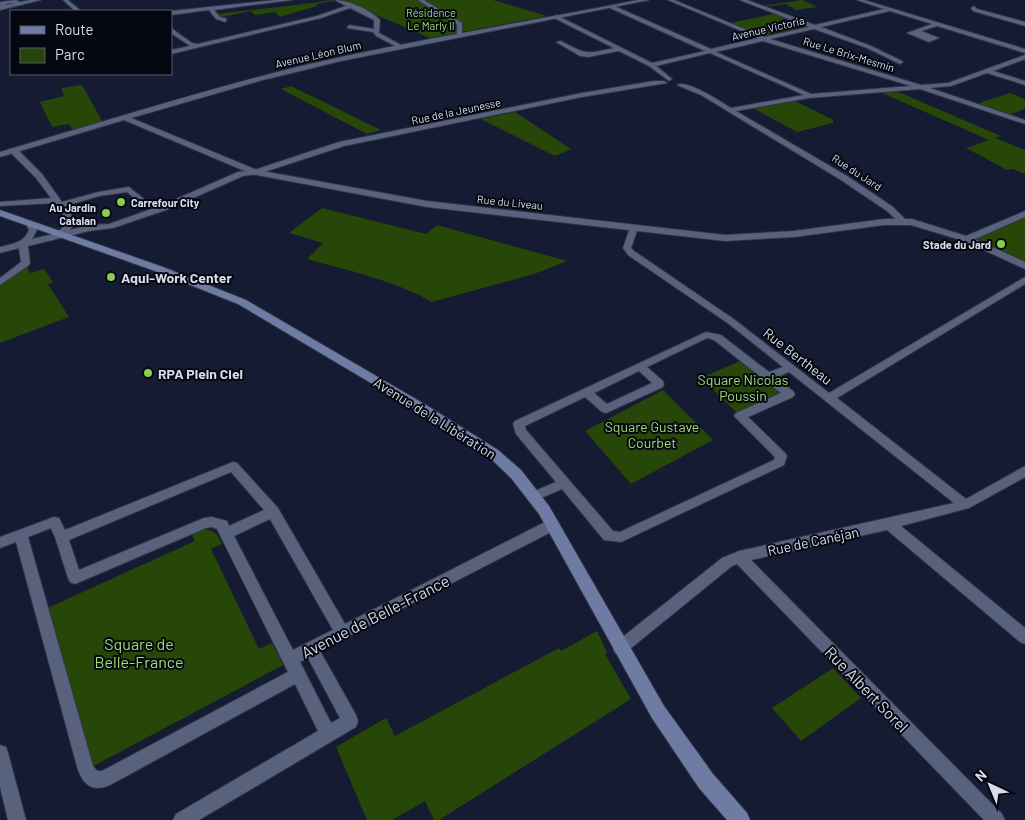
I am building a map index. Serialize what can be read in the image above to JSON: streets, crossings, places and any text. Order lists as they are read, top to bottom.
{
  "streets": {
    "main road": ["Avenue de la Libération"],
    "street": [
      "Avenue Victoria",
      "Avenue Léon Blum",
      "Rue Le Brix-Mesmin",
      "Rue de la Jeunesse",
      "Rue du Jard",
      "Rue du Liveau",
      "Rue Bertheau",
      "Rue de Canéjan",
      "Avenue de Belle-France",
      "Rue Albert Sorel"
    ]
  },
  "crossings": [
    ["Avenue Victoria", "Rue Le Brix-Mesmin"],
    ["Avenue Léon Blum", "Rue du Liveau"],
    ["Rue de la Jeunesse", "Rue du Jard"],
    ["Rue de la Jeunesse", "Rue du Liveau"],
    ["Rue de la Jeunesse", "Avenue de la Libération"],
    ["Rue du Jard", "Rue du Liveau"],
    ["Rue du Liveau", "Rue Bertheau"],
    ["Rue Bertheau", "Rue de Canéjan"],
    ["Avenue de la Libération", "Rue de Canéjan"],
    ["Avenue de la Libération", "Avenue de Belle-France"],
    ["Rue de Canéjan", "Rue Albert Sorel"]
  ],
  "parks": [
    "Résidence Le Marly II",
    "Square Nicolas Poussin",
    "Square Gustave Courbet",
    "Square de Belle-France"
  ],
  "places": [
    "Carrefour City",
    "Au Jardin Catalan",
    "Stade du Jard",
    "Aqui-Work Center",
    "RPA Plein Ciel"
  ],
  "legend": ["Route", "Parc"],
  "north": "top left"
}
